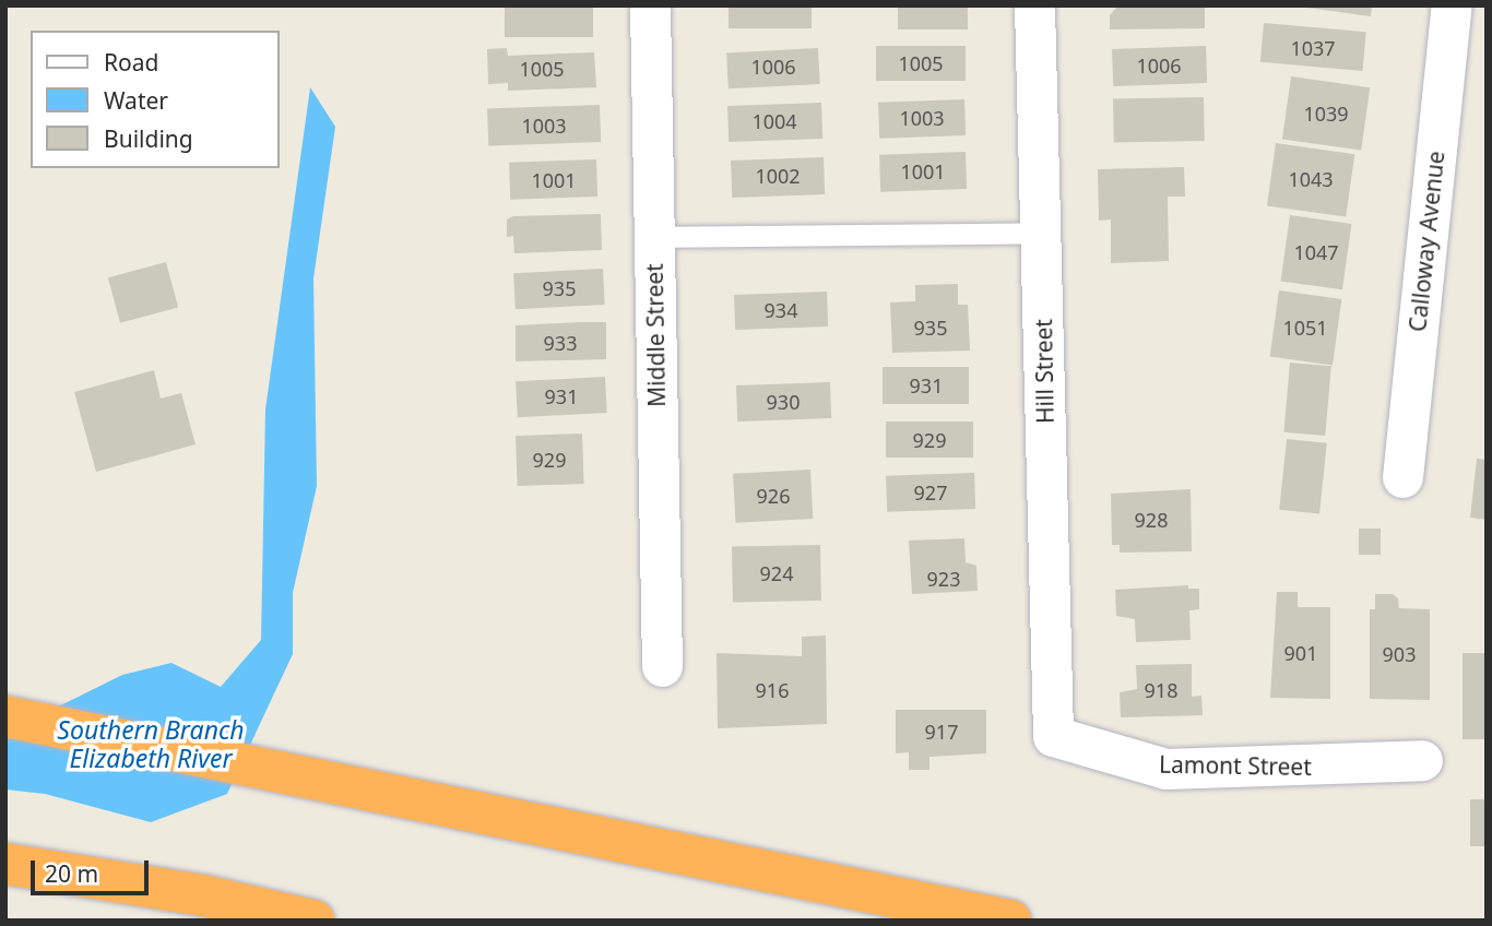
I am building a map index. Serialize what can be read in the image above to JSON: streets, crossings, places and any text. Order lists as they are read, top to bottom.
{
  "streets": {
    "street": [
      "Calloway Avenue",
      "Middle Street",
      "Hill Street",
      "Lamont Street"
    ]
  },
  "crossings": [
    ["Hill Street", "Lamont Street"]
  ],
  "water": ["Southern Branch Elizabeth River"],
  "house_numbers": [
    "1037",
    "1005",
    "1006",
    "1006",
    "1005",
    "1039",
    "1003",
    "1004",
    "1003",
    "1001",
    "1002",
    "1043",
    "1001",
    "1047",
    "935",
    "934",
    "935",
    "1051",
    "933",
    "931",
    "931",
    "930",
    "929",
    "929",
    "927",
    "926",
    "928",
    "924",
    "923",
    "901",
    "903",
    "916",
    "918",
    "917"
  ],
  "legend": ["Road", "Water", "Building"],
  "scale_bar": "20 m"
}
